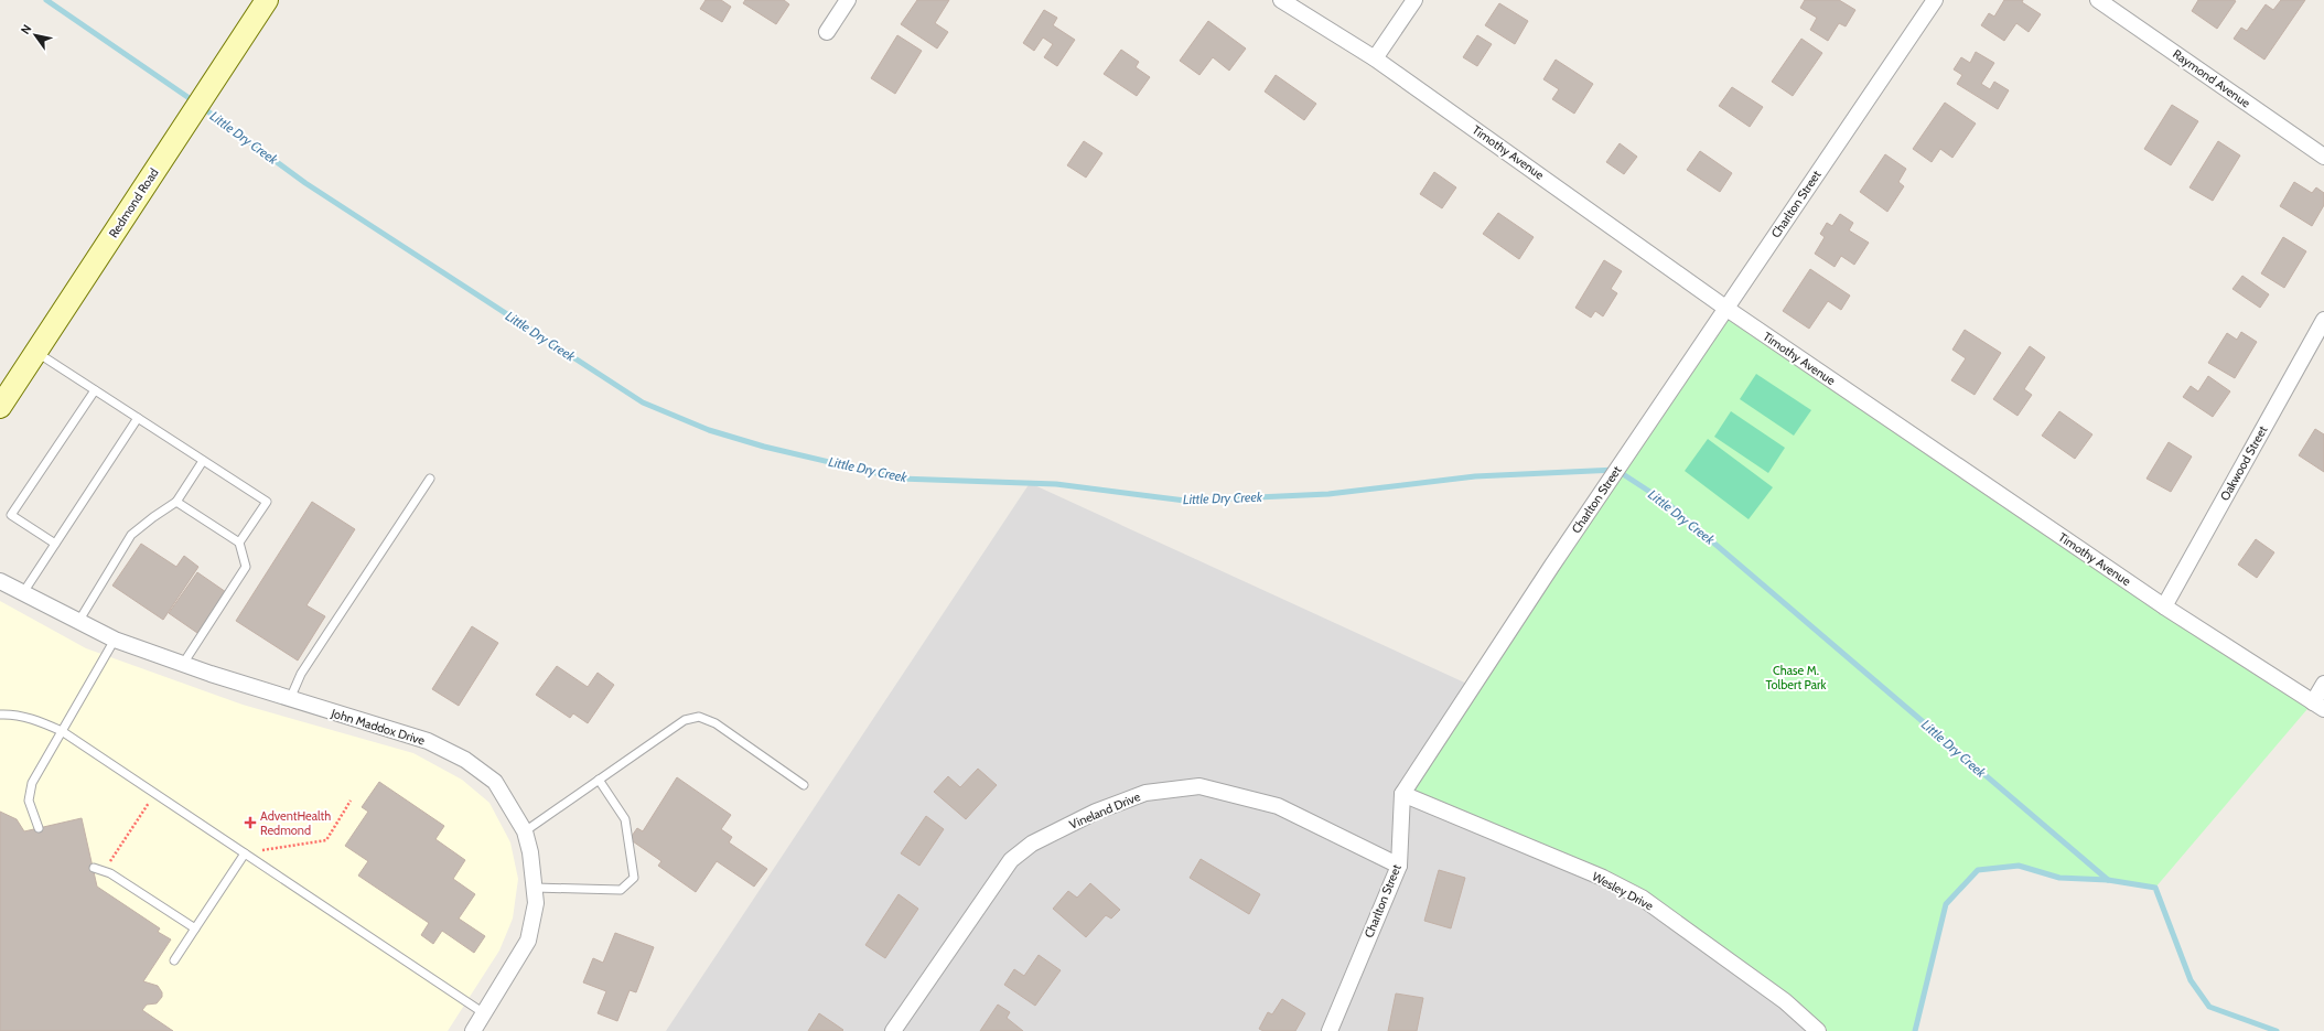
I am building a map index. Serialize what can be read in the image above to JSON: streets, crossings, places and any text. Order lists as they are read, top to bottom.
{
  "streets": {
    "street": [
      "Raymond Avenue",
      "Timothy Avenue",
      "Redmond Road",
      "Charlton Street",
      "Oakwood Street",
      "John Maddox Drive",
      "Vineland Drive",
      "Wesley Drive"
    ]
  },
  "crossings": [
    ["Timothy Avenue", "Charlton Street"],
    ["Timothy Avenue", "Oakwood Street"],
    ["Charlton Street", "Vineland Drive"],
    ["Charlton Street", "Wesley Drive"]
  ],
  "water": ["Little Dry Creek"],
  "parks": ["Chase M. Tolbert Park"],
  "places": {
    "health": ["AdventHealth Redmond"]
  },
  "north": "top left"
}
